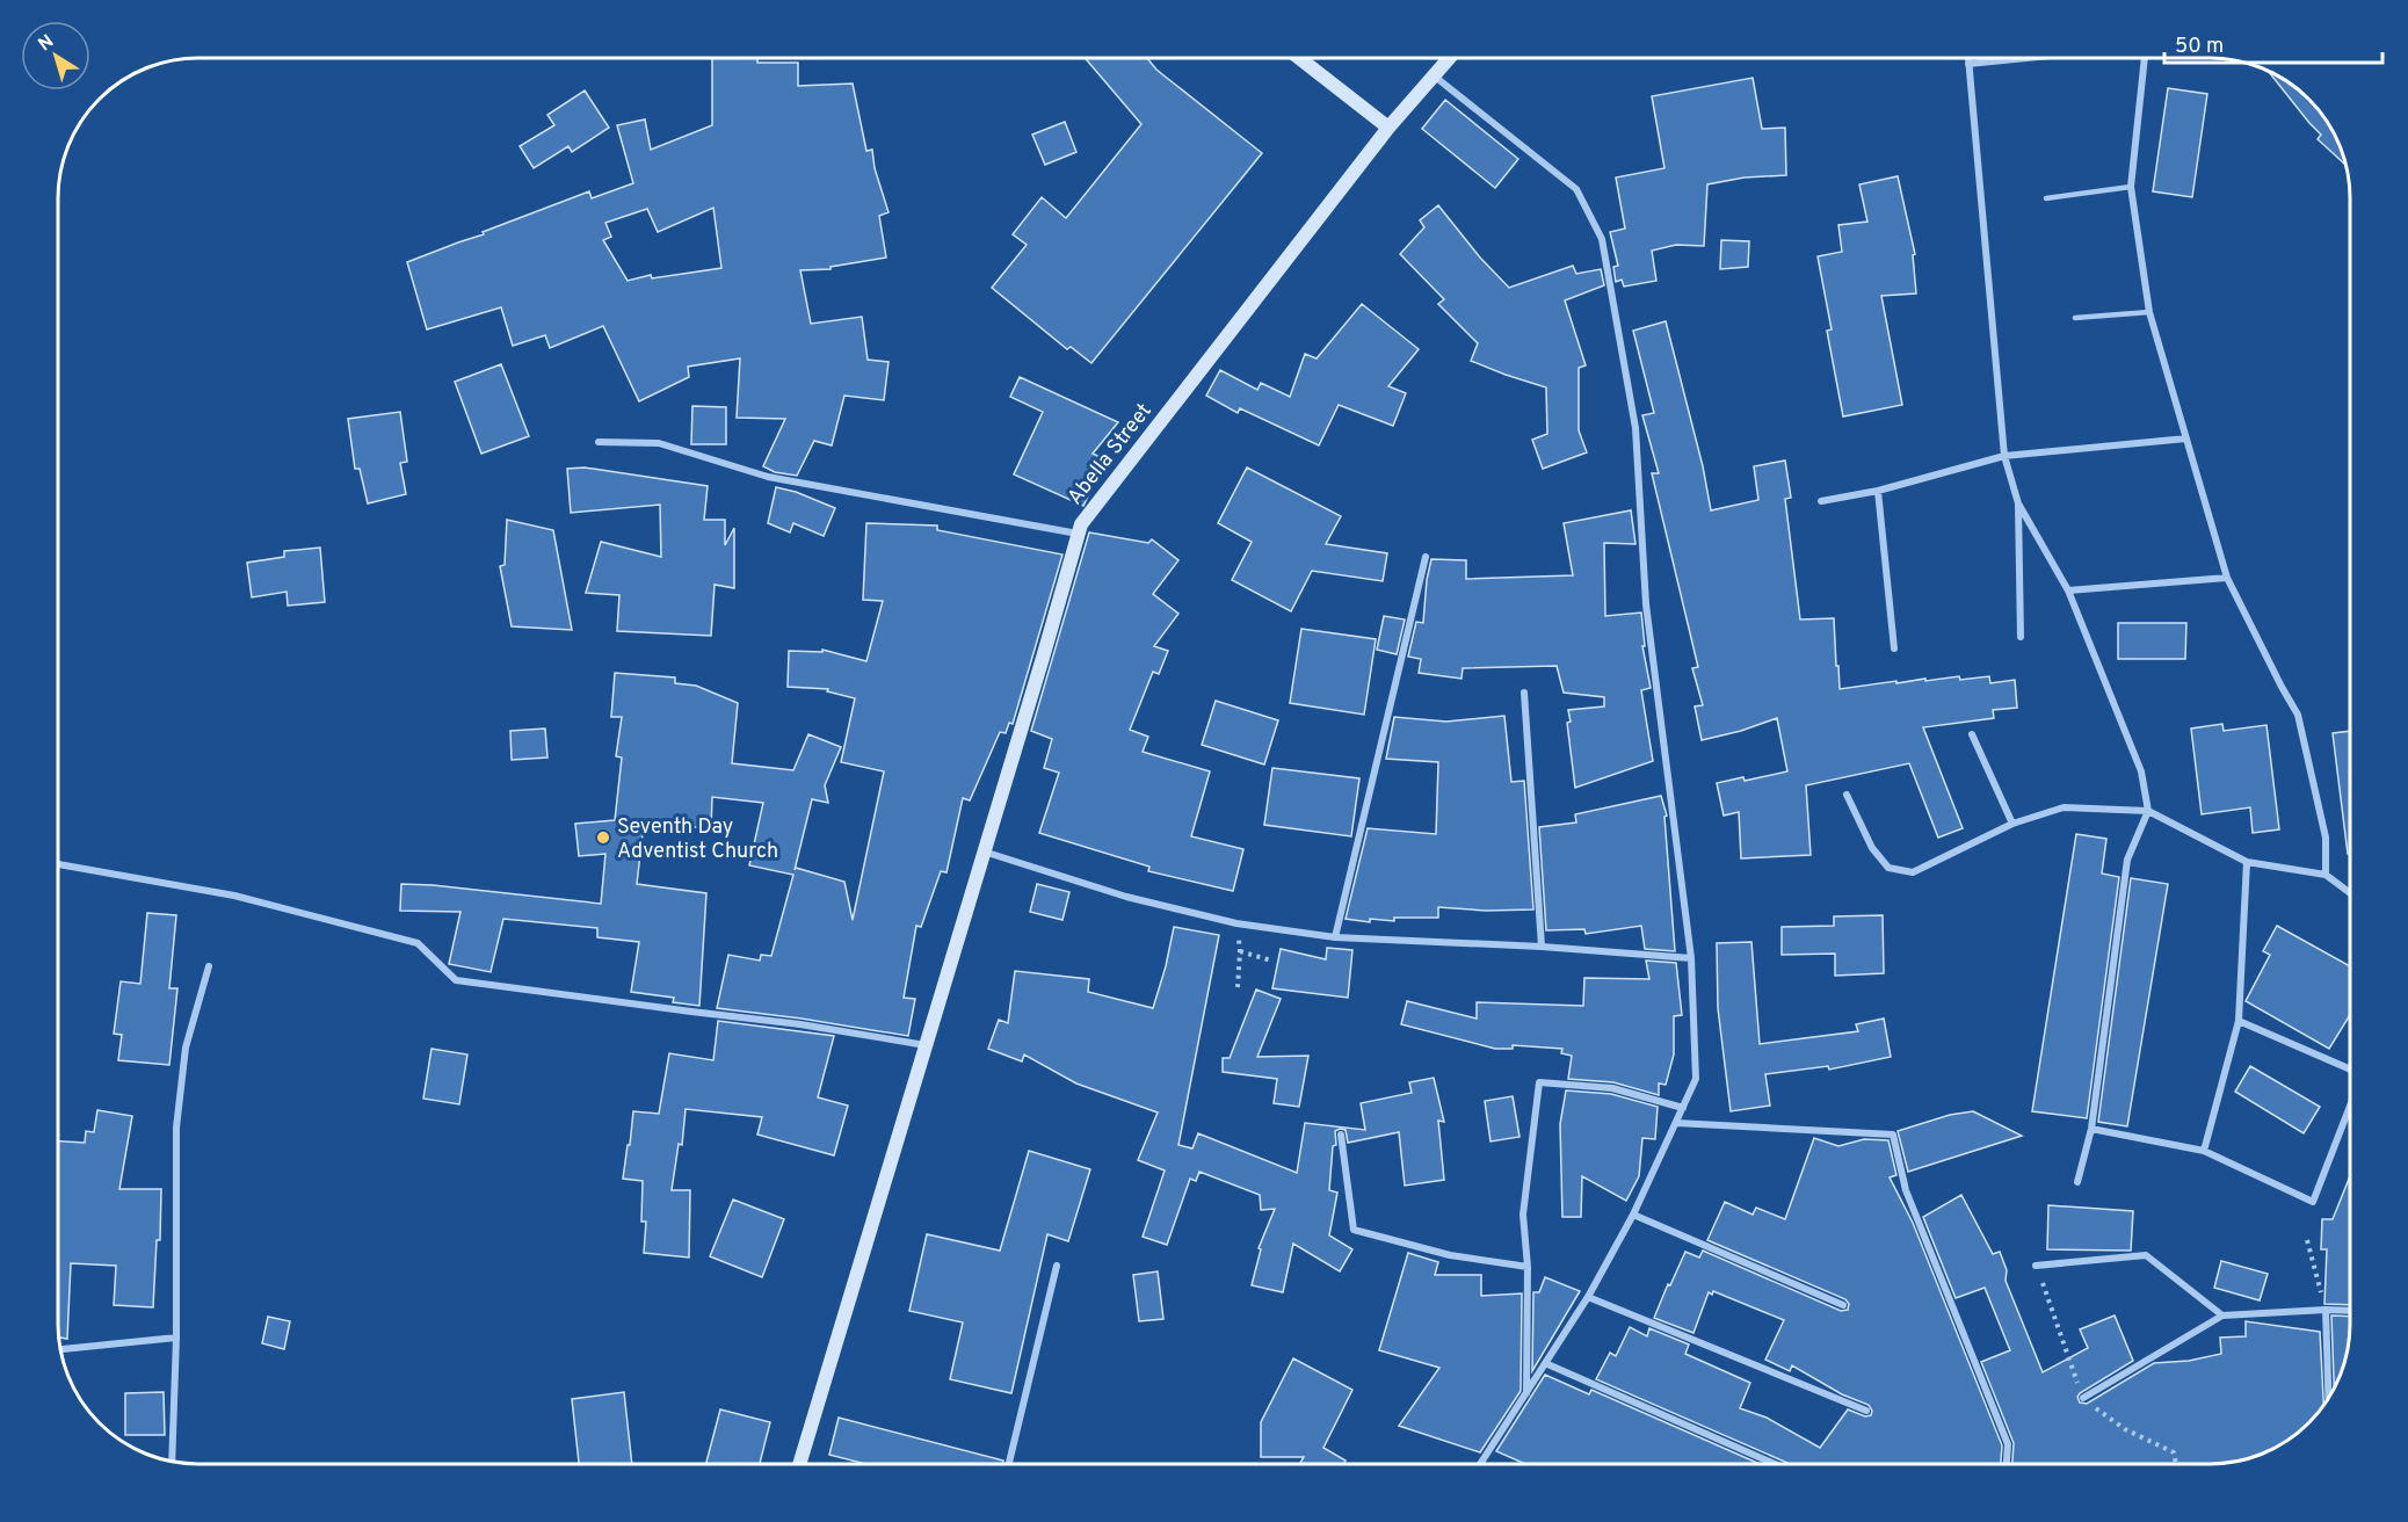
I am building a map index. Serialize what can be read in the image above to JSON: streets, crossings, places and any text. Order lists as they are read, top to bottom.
{
  "streets": {
    "street": ["Abella Street"]
  },
  "places": ["Seventh Day Adventist Church"],
  "scale_bar": "50 m",
  "north": "top left"
}
